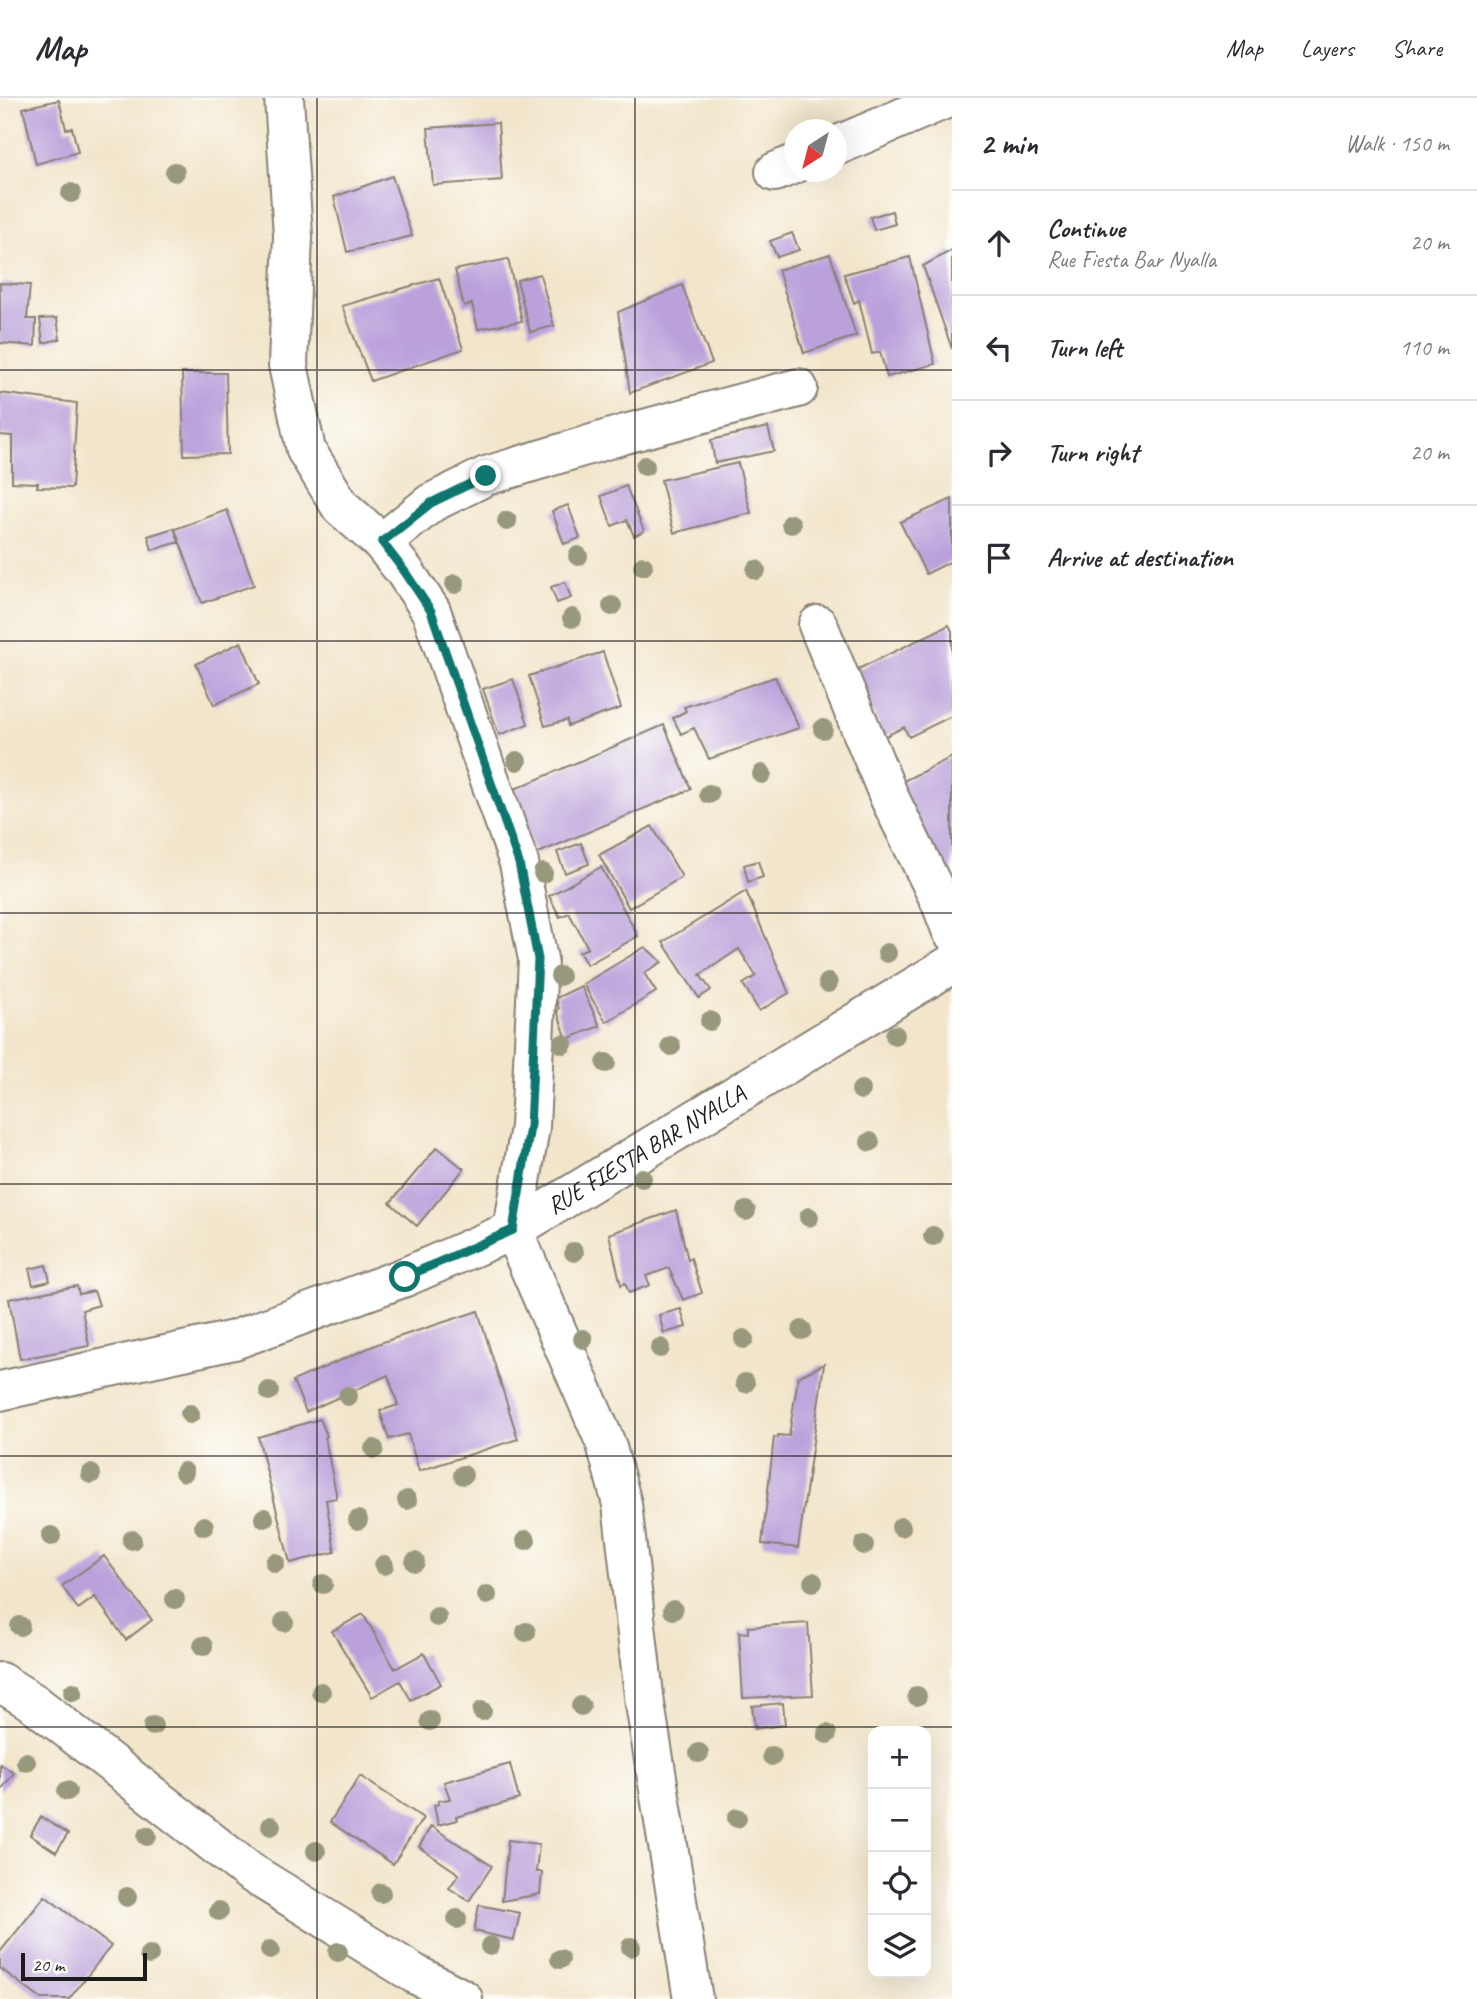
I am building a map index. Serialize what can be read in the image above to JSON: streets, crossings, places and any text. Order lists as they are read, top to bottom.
{
  "streets": {
    "street": ["RUE FIESTA BAR NYALLA"]
  },
  "scale_bar": "20 m",
  "north": "bottom left",
  "page": {
    "header": "Map",
    "nav": ["Map", "Layers", "Share"],
    "heading": ["2 min", "Walk · 150 m"],
    "list": [
      ["Continue", "Rue Fiesta Bar Nyalla", "20 m"],
      ["Turn left", "110 m"],
      ["Turn right", "20 m"],
      "Arrive at destination"
    ],
    "map_buttons": ["+", "−"],
    "scale": "20 m"
  }
}
